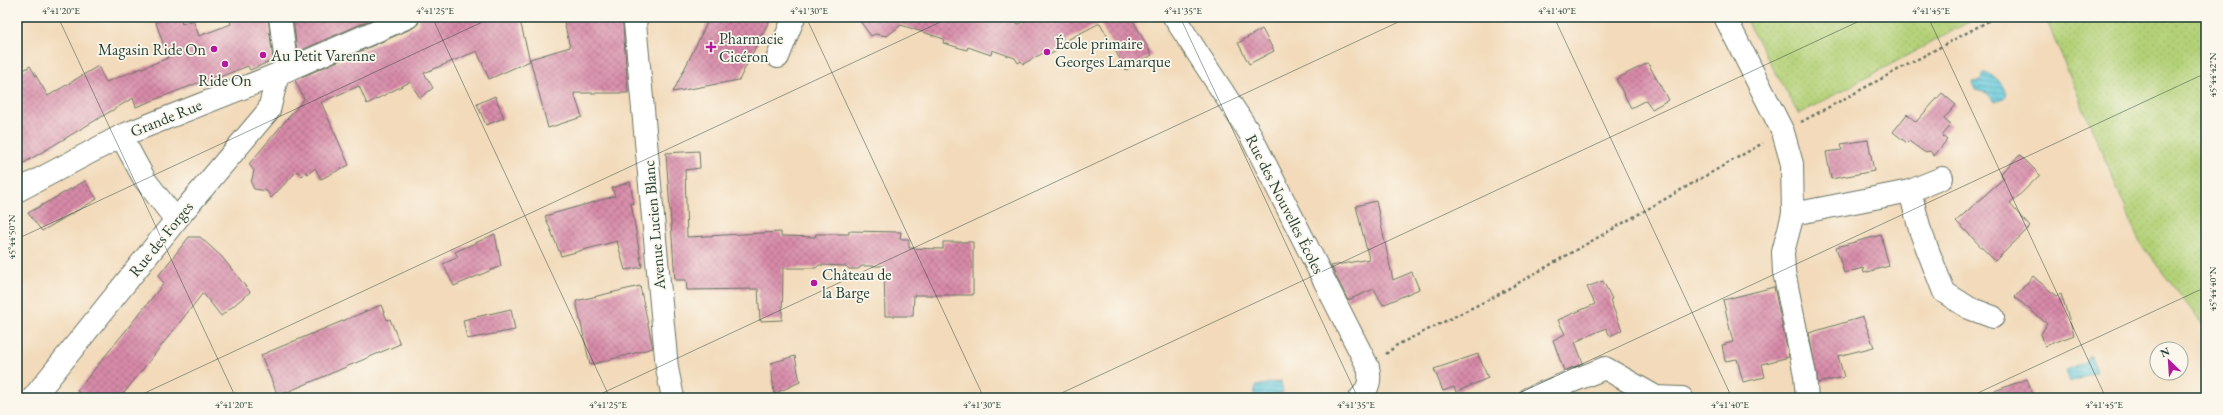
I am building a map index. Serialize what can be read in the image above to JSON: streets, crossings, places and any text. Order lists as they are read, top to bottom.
{
  "streets": {
    "street": [
      "Grande Rue",
      "Rue des Nouvelles Écoles",
      "Avenue Lucien Blanc",
      "Rue des Forges"
    ]
  },
  "crossings": [
    ["Grande Rue", "Rue des Forges"]
  ],
  "places": {
    "health": ["Pharmacie Cicéron"],
    "other": [
      "Magasin Ride On",
      "École primaire Georges Lamarque",
      "Au Petit Varenne",
      "Ride On",
      "Château de la Barge"
    ]
  },
  "north": "top left",
  "coordinates": [
    "4°41'20\"E",
    "4°41'25\"E",
    "4°41'30\"E",
    "4°41'35\"E",
    "4°41'40\"E",
    "4°41'45\"E",
    "45°44'42\"N",
    "45°44'50\"N",
    "45°44'40\"N"
  ]
}
